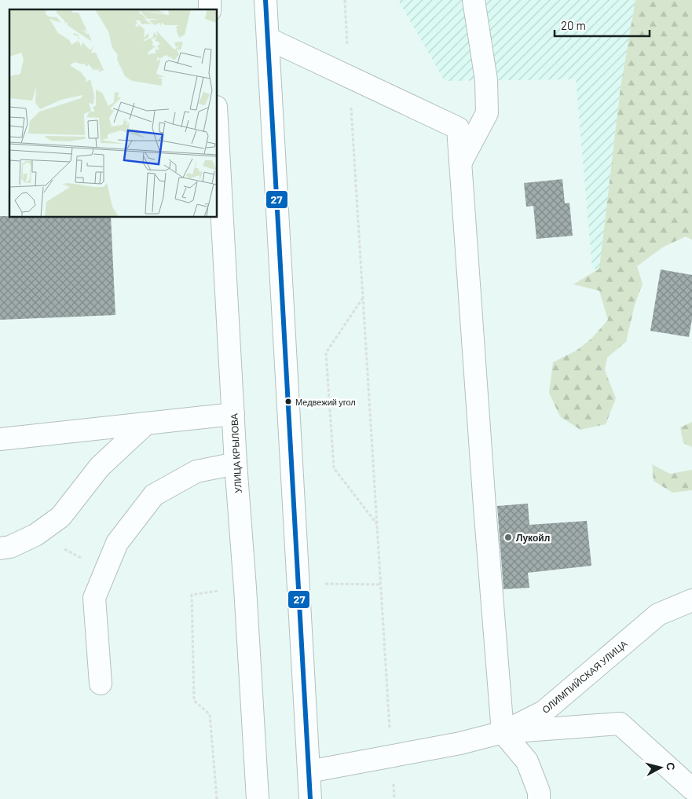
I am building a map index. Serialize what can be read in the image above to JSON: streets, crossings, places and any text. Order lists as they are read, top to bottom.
{
  "streets": {
    "main road": ["УЛИЦА КРЫЛОВА", "ОЛИМПИЙСКАЯ УЛИЦА"]
  },
  "places": ["Медвежий угол", "Лукойл"],
  "lines": ["transit line 27"],
  "scale_bar": "20 m",
  "north": "right"
}
